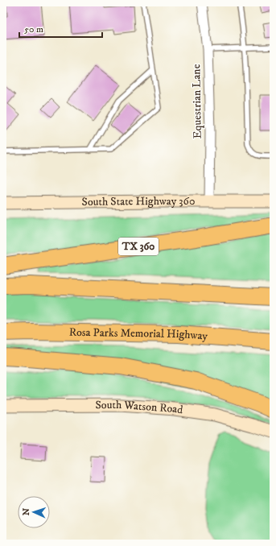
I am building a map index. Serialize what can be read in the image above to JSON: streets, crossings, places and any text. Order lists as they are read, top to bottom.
{
  "streets": {
    "highway": ["TX 360", "Rosa Parks Memorial Highway"],
    "main road": ["South State Highway 360", "South Watson Road"],
    "street": ["Equestrian Lane"]
  },
  "crossings": [
    ["Equestrian Lane", "South State Highway 360"]
  ],
  "scale_bar": "50 m",
  "north": "left"
}
